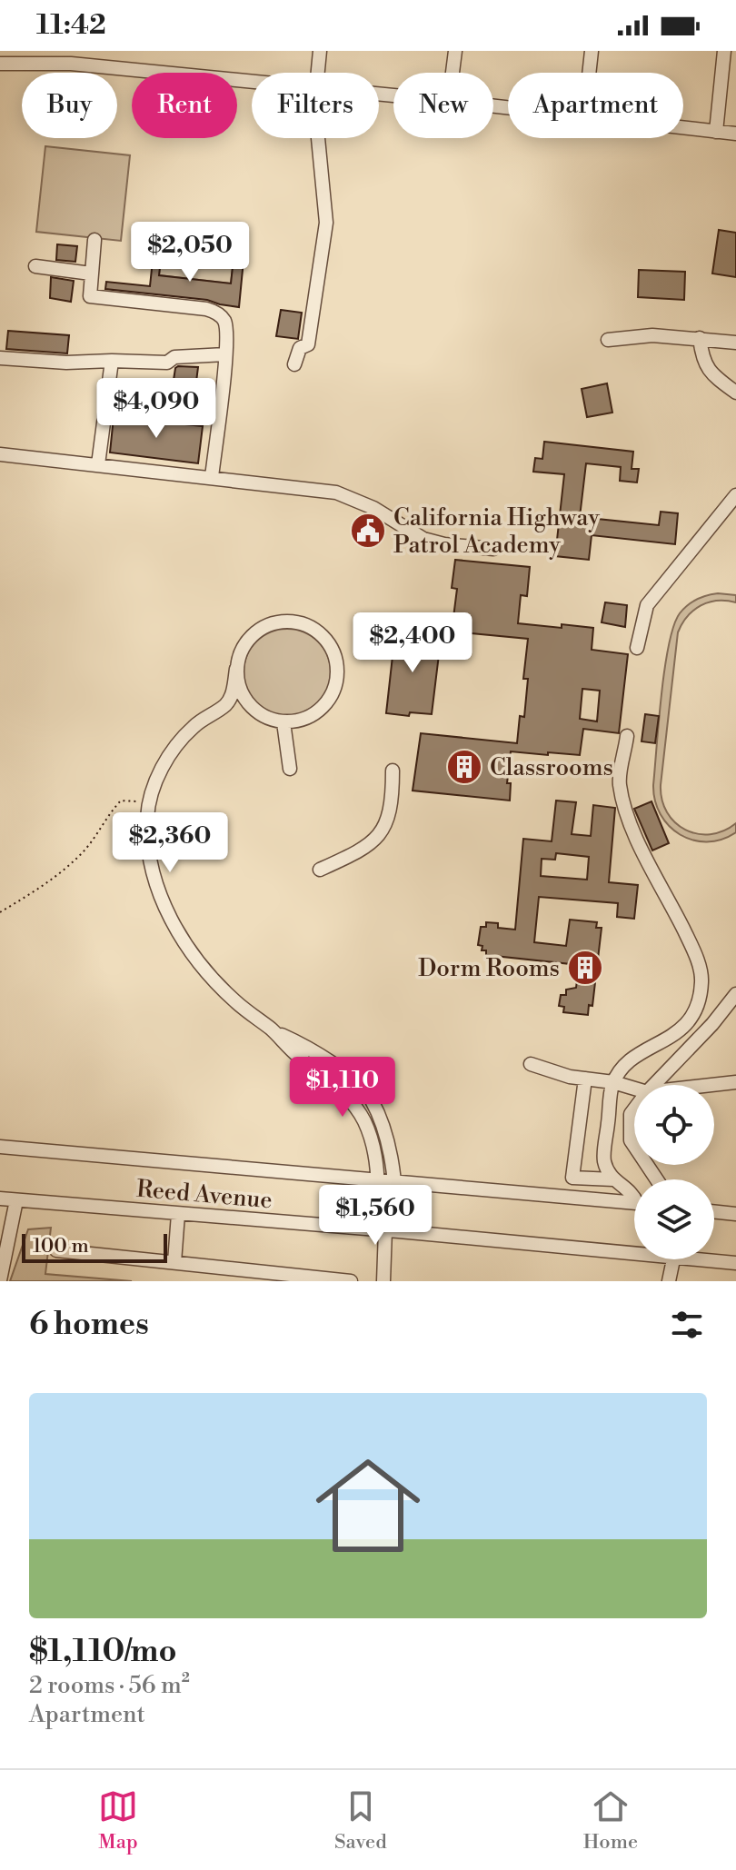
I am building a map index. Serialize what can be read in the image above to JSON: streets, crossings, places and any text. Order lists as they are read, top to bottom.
{
  "streets": {
    "street": ["Reed Avenue"]
  },
  "places": {
    "public building": ["California Highway Patrol Academy"],
    "building": ["Classrooms", "Dorm Rooms"]
  },
  "scale_bar": "100 m",
  "page": {
    "status": "11:42",
    "chip": [
      "Buy",
      "Rent",
      "Filters",
      "New",
      "Apartment"
    ],
    "price": [
      "$2,050",
      "$4,090",
      "$2,400",
      "$2,360",
      "$1,110",
      "$1,560"
    ],
    "scale": "100 m",
    "heading": "6 homes",
    "list": [
      {
        "name": "$1,110/mo",
        "note": "2 rooms · 56 m² · Apartment"
      }
    ],
    "tabs": ["Map", "Saved", "Home"]
  }
}
